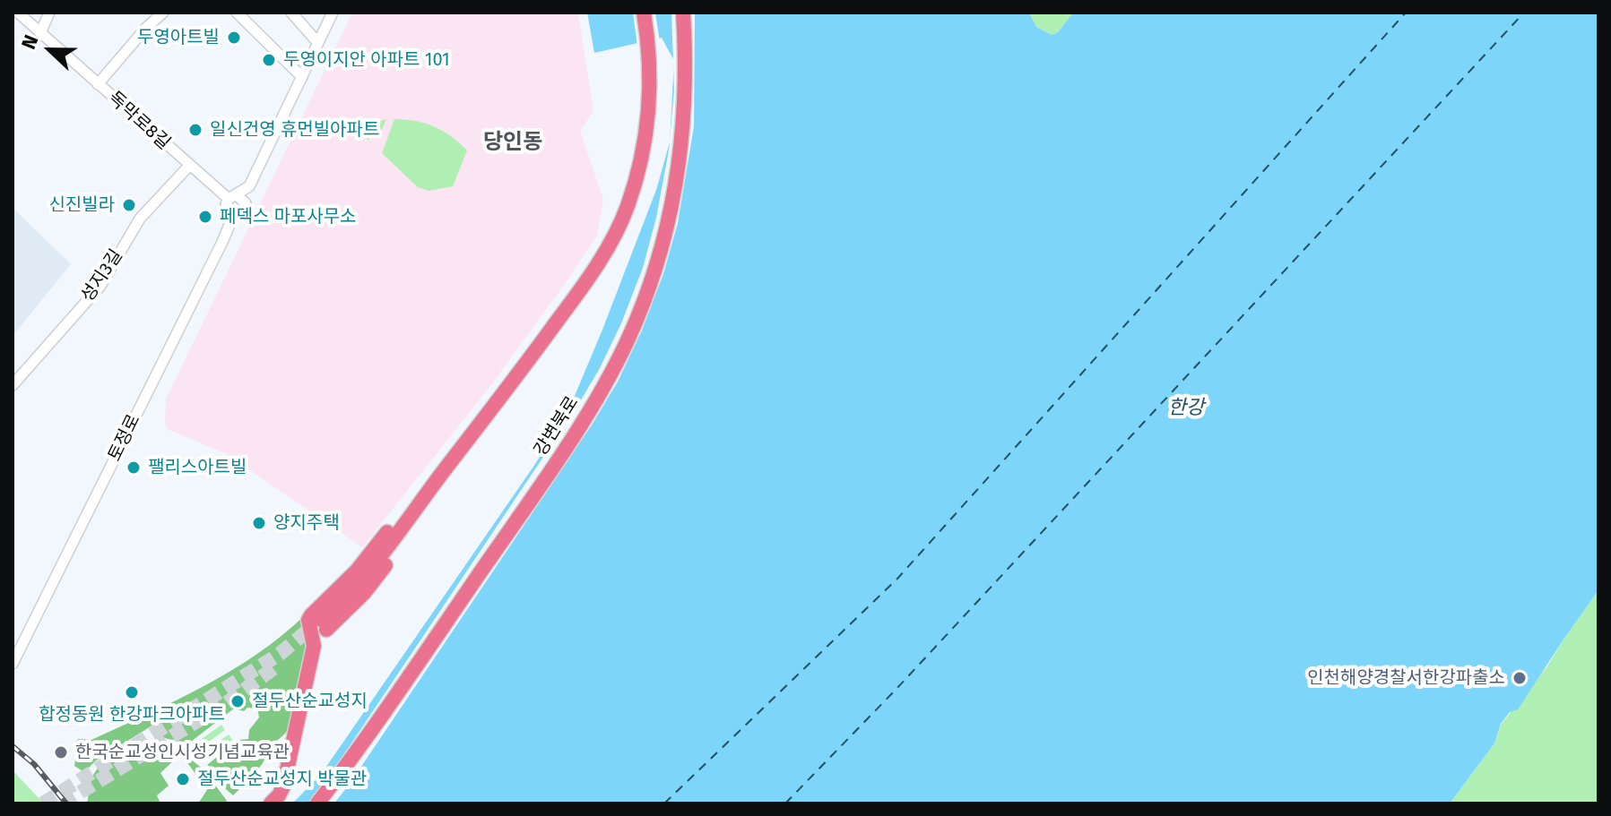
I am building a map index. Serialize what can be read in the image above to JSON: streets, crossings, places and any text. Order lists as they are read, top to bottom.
{
  "streets": {
    "highway": ["강변북로"],
    "street": ["독막로8길", "성지3길", "토정로"]
  },
  "crossings": [
    ["독막로8길", "성지3길"],
    ["독막로8길", "토정로"]
  ],
  "districts": ["당인동"],
  "water": ["한강"],
  "places": [
    "두영아트빌",
    "두영이지안 아파트 101",
    "일신건영 휴먼빌아파트",
    "신진빌라",
    "페덱스 마포사무소",
    "팰리스아트빌",
    "양지주택",
    "인천해양경찰서한강파출소",
    "합정동원 한강파크아파트",
    "절두산순교성지",
    "한국순교성인시성기념교육관",
    "절두산순교성지 박물관"
  ],
  "north": "left"
}
